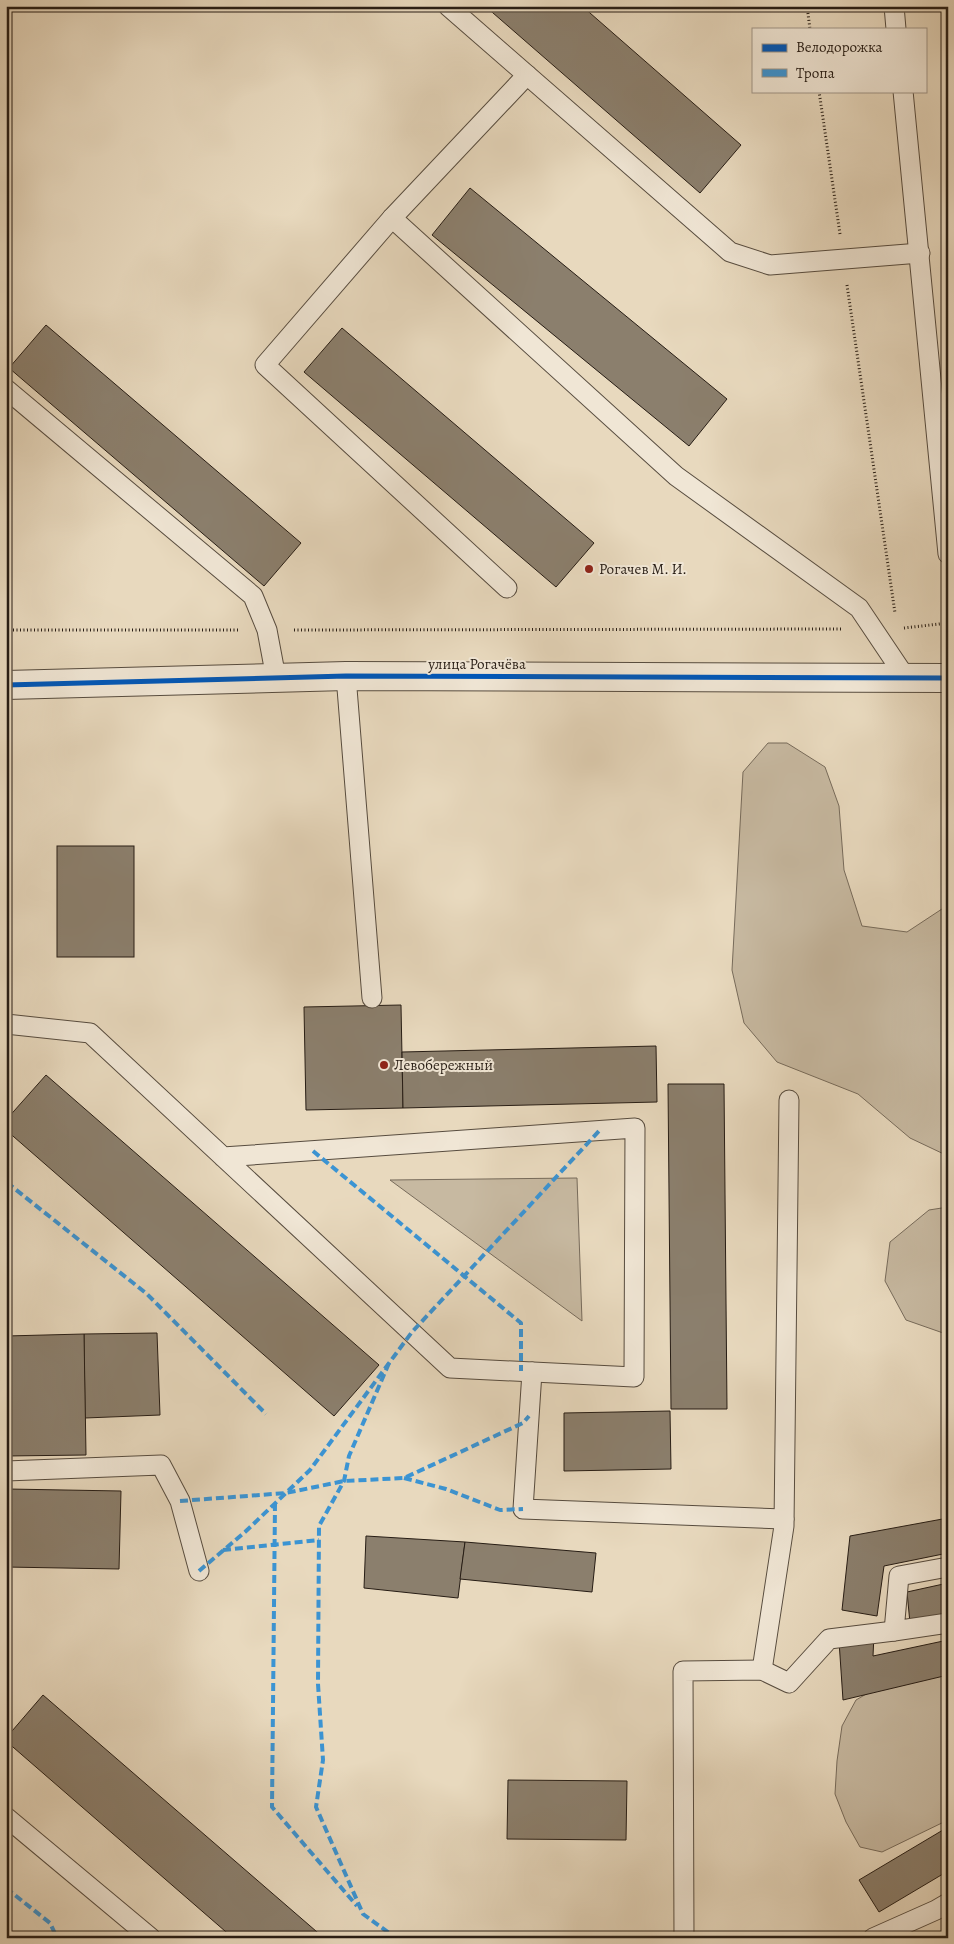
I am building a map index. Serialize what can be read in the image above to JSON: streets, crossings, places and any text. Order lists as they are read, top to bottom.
{
  "streets": {
    "street": ["улица Рогачёва"]
  },
  "places": ["Рогачев М. И.", "Левобережный"],
  "legend": ["Велодорожка", "Тропа"]
}
